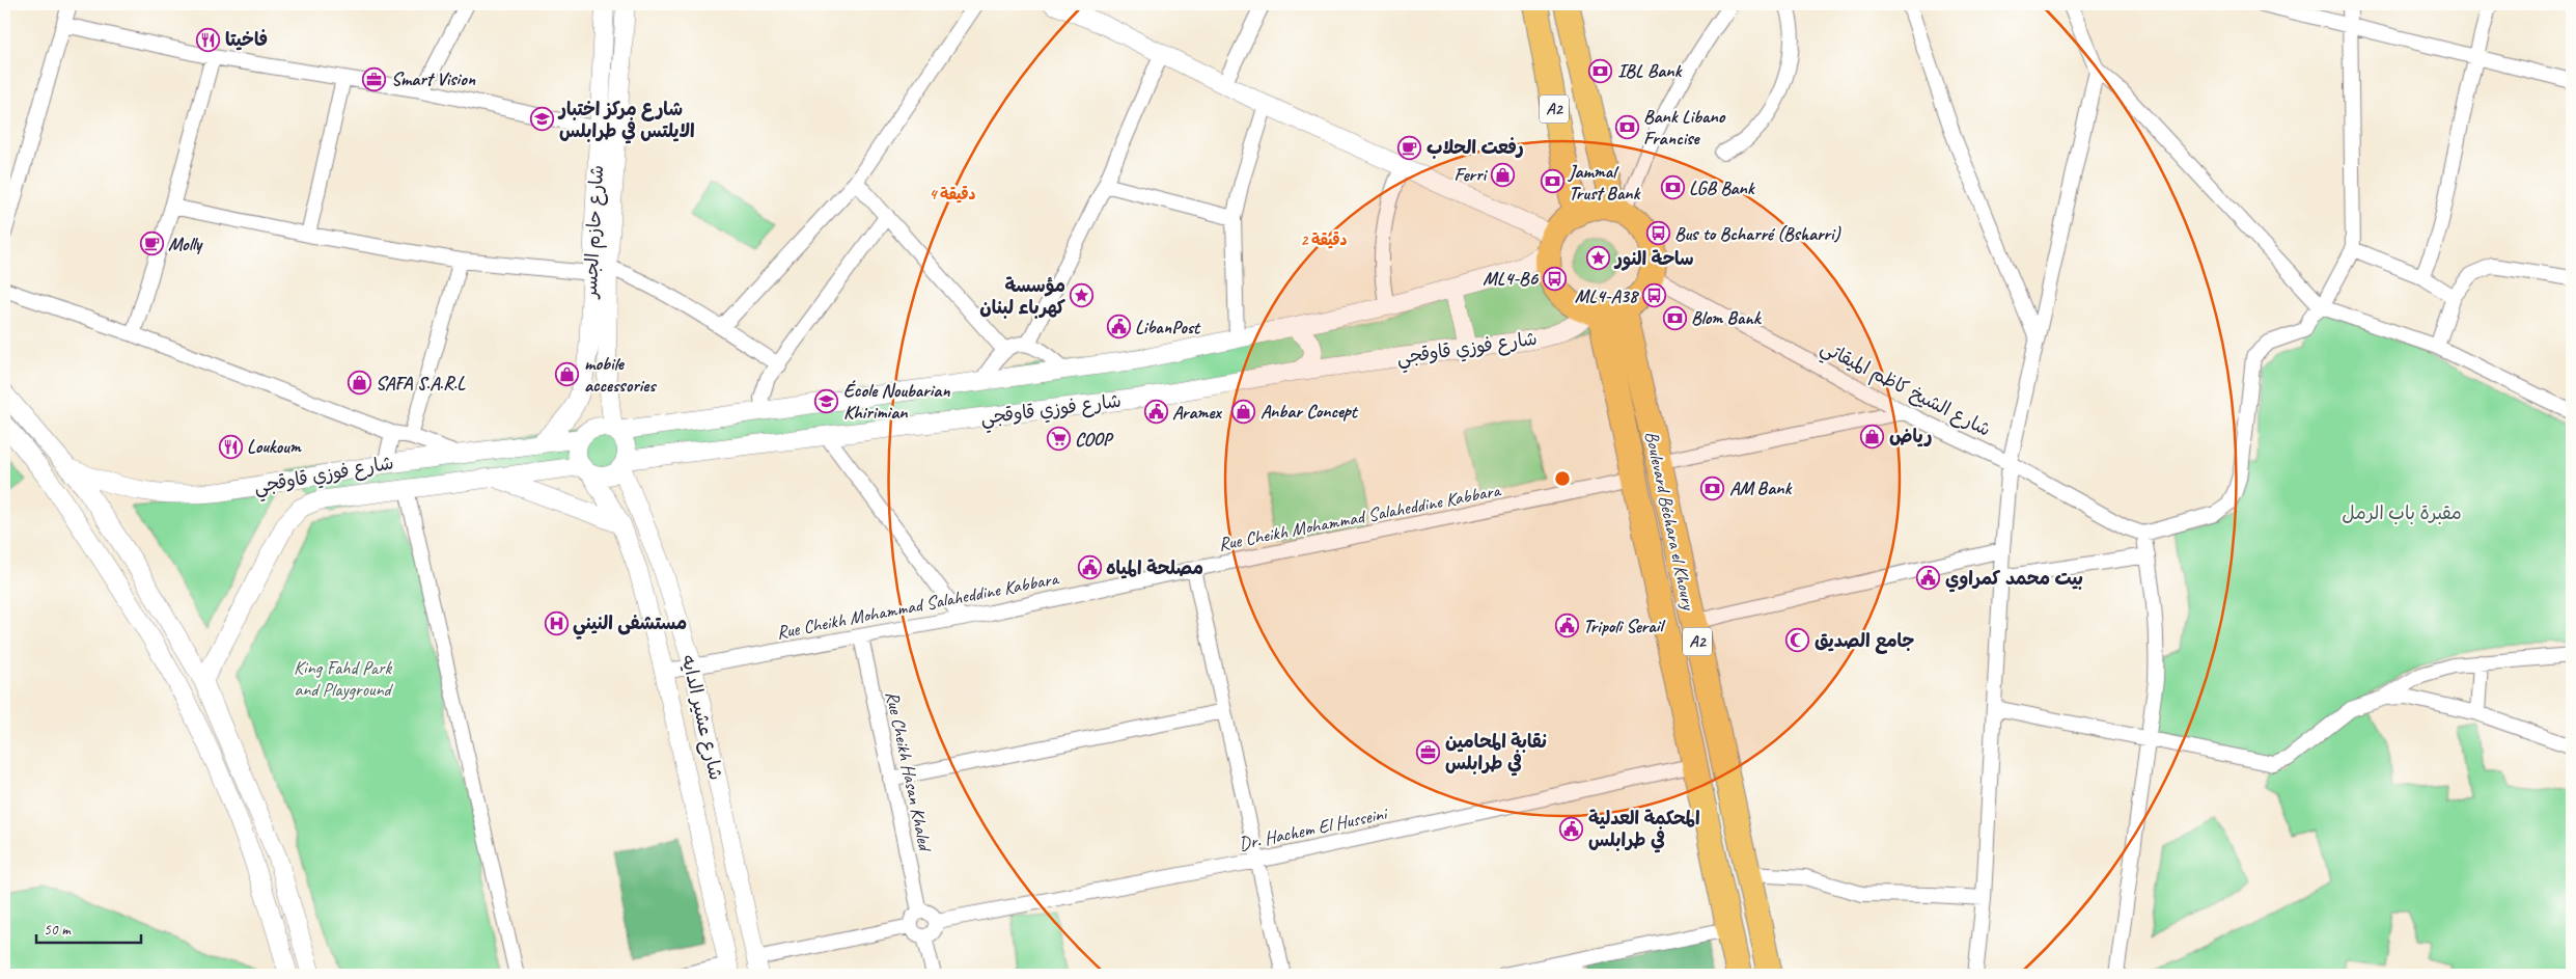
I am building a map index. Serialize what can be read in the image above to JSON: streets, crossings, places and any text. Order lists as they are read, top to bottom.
{
  "streets": {
    "highway": ["A2", "Boulevard Béchara el Khoury"],
    "street": [
      "شارع حازم الجسر",
      "شارع فوزي قاوقجي",
      "شارع الشيخ كاظم الميقاتي",
      "Rue Cheikh Mohammad Salaheddine Kabbara",
      "شارع عشير الدايه",
      "Rue Cheikh Hasan Khaled",
      "Dr. Hachem El Husseini"
    ]
  },
  "crossings": [
    ["A2", "شارع فوزي قاوقجي"],
    ["A2", "شارع الشيخ كاظم الميقاتي"],
    ["A2", "Boulevard Béchara el Khoury"],
    ["شارع حازم الجسر", "شارع فوزي قاوقجي"],
    ["شارع حازم الجسر", "شارع عشير الدايه"],
    ["شارع فوزي قاوقجي", "شارع الشيخ كاظم الميقاتي"],
    ["شارع فوزي قاوقجي", "Boulevard Béchara el Khoury"],
    ["شارع فوزي قاوقجي", "شارع عشير الدايه"],
    ["شارع الشيخ كاظم الميقاتي", "Boulevard Béchara el Khoury"],
    ["Rue Cheikh Mohammad Salaheddine Kabbara", "Boulevard Béchara el Khoury"],
    ["Rue Cheikh Mohammad Salaheddine Kabbara", "شارع عشير الدايه"],
    ["Rue Cheikh Mohammad Salaheddine Kabbara", "Rue Cheikh Hasan Khaled"],
    ["Boulevard Béchara el Khoury", "Dr. Hachem El Husseini"],
    ["Rue Cheikh Hasan Khaled", "Dr. Hachem El Husseini"]
  ],
  "parks": ["مقبرة باب الرمل", "King Fahd Park and Playground"],
  "places": {
    "restaurant": ["فاخيتا", "Loukoum"],
    "bank": [
      "IBL Bank",
      "Bank Libano Francise",
      "Jammal Trust Bank",
      "LGB Bank",
      "Blom Bank",
      "AM Bank"
    ],
    "office": ["Smart Vision", "نقابة المحامين في طرابلس"],
    "school or university": ["شارع مركز اختبار الايلتس في طرابلس", "École Noubarian Khirimian"],
    "cafe": ["رفعت الحلاب", "Molly"],
    "shop": [
      "Ferri",
      "mobile accessories",
      "SAFA S.A.R.L",
      "Anbar Concept",
      "رياض"
    ],
    "bus stop": ["Bus to Bcharré (Bsharri)", "ML4-B6", "ML4-A38"],
    "place": ["ساحة النور", "مؤسسة كهرباء لبنان"],
    "public building": [
      "LibanPost",
      "Aramex",
      "مصلحة المياه",
      "بيت محمد كمراوي",
      "Tripoli Serail",
      "المحكمة العدلية في طرابلس"
    ],
    "supermarket": ["COOP"],
    "hospital": ["مستشفى النيني"],
    "mosque": ["جامع الصديق"]
  },
  "scale_bar": "50 m",
  "rings": ["4 دقيقة", "2 دقيقة"]
}
